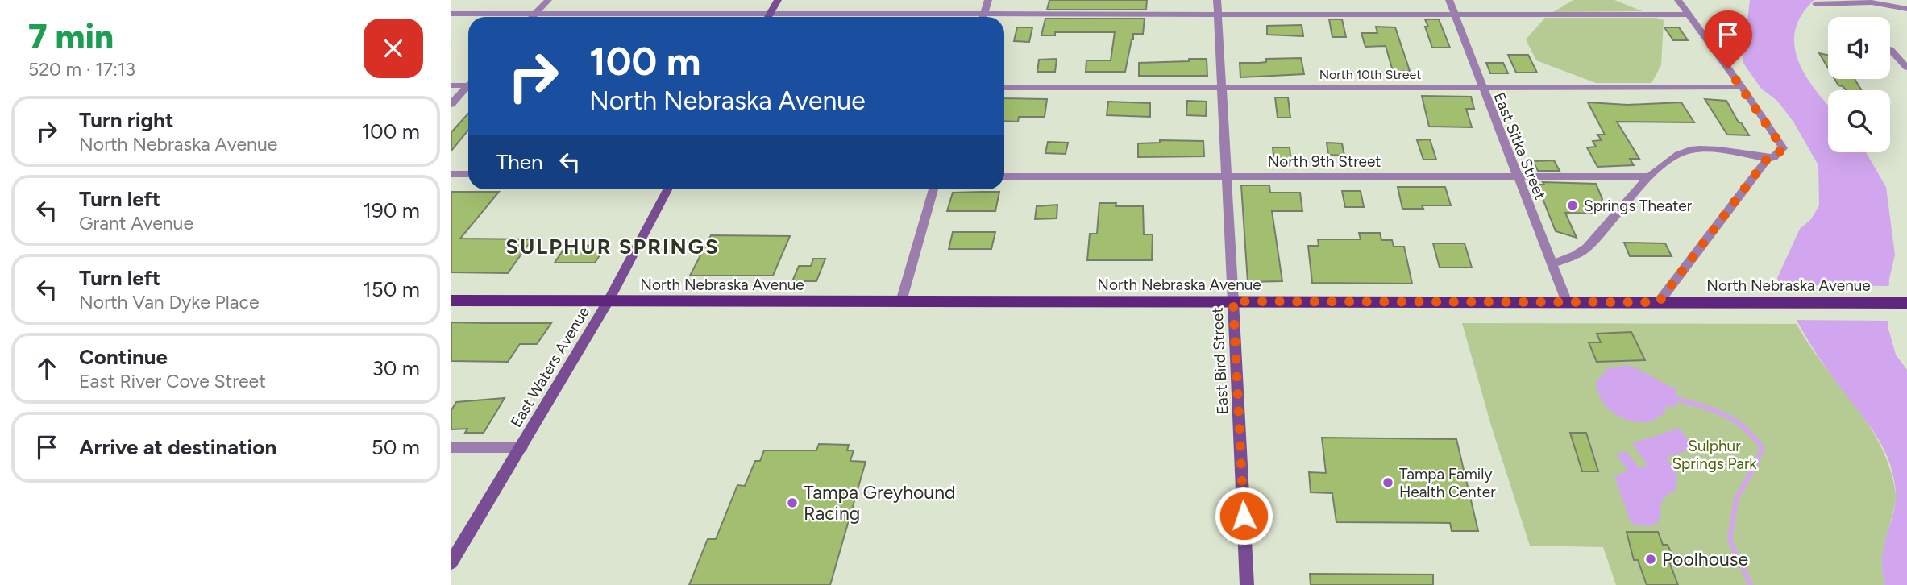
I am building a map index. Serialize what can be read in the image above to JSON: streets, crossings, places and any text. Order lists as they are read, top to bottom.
{
  "streets": {
    "main road": ["North Nebraska Avenue"],
    "street": [
      "North 10th Street",
      "East Sitka Street",
      "North 9th Street",
      "East Bird Street",
      "East Waters Avenue"
    ]
  },
  "crossings": [
    ["North 10th Street", "East Sitka Street"],
    ["North 10th Street", "East Bird Street"],
    ["East Sitka Street", "North 9th Street"],
    ["East Sitka Street", "North Nebraska Avenue"],
    ["North 9th Street", "East Bird Street"],
    ["North Nebraska Avenue", "East Bird Street"],
    ["North Nebraska Avenue", "East Waters Avenue"]
  ],
  "districts": ["SULPHUR SPRINGS"],
  "parks": ["Sulphur Springs Park"],
  "places": [
    "Springs Theater",
    "Tampa Family Health Center",
    "Tampa Greyhound Racing",
    "Poolhouse"
  ],
  "page": {
    "heading": ["7 min", "520 m · 17:13"],
    "turn": ["100 m", "North Nebraska Avenue"],
    "list": [
      {
        "name": "Turn right",
        "note": "North Nebraska Avenue",
        "value": "100 m"
      },
      {
        "name": "Turn left",
        "note": "Grant Avenue",
        "value": "190 m"
      },
      {
        "name": "Turn left",
        "note": "North Van Dyke Place",
        "value": "150 m"
      },
      {
        "name": "Continue",
        "note": "East River Cove Street",
        "value": "30 m"
      },
      {
        "name": "Arrive at destination",
        "value": "50 m"
      }
    ],
    "then": "Then"
  }
}
